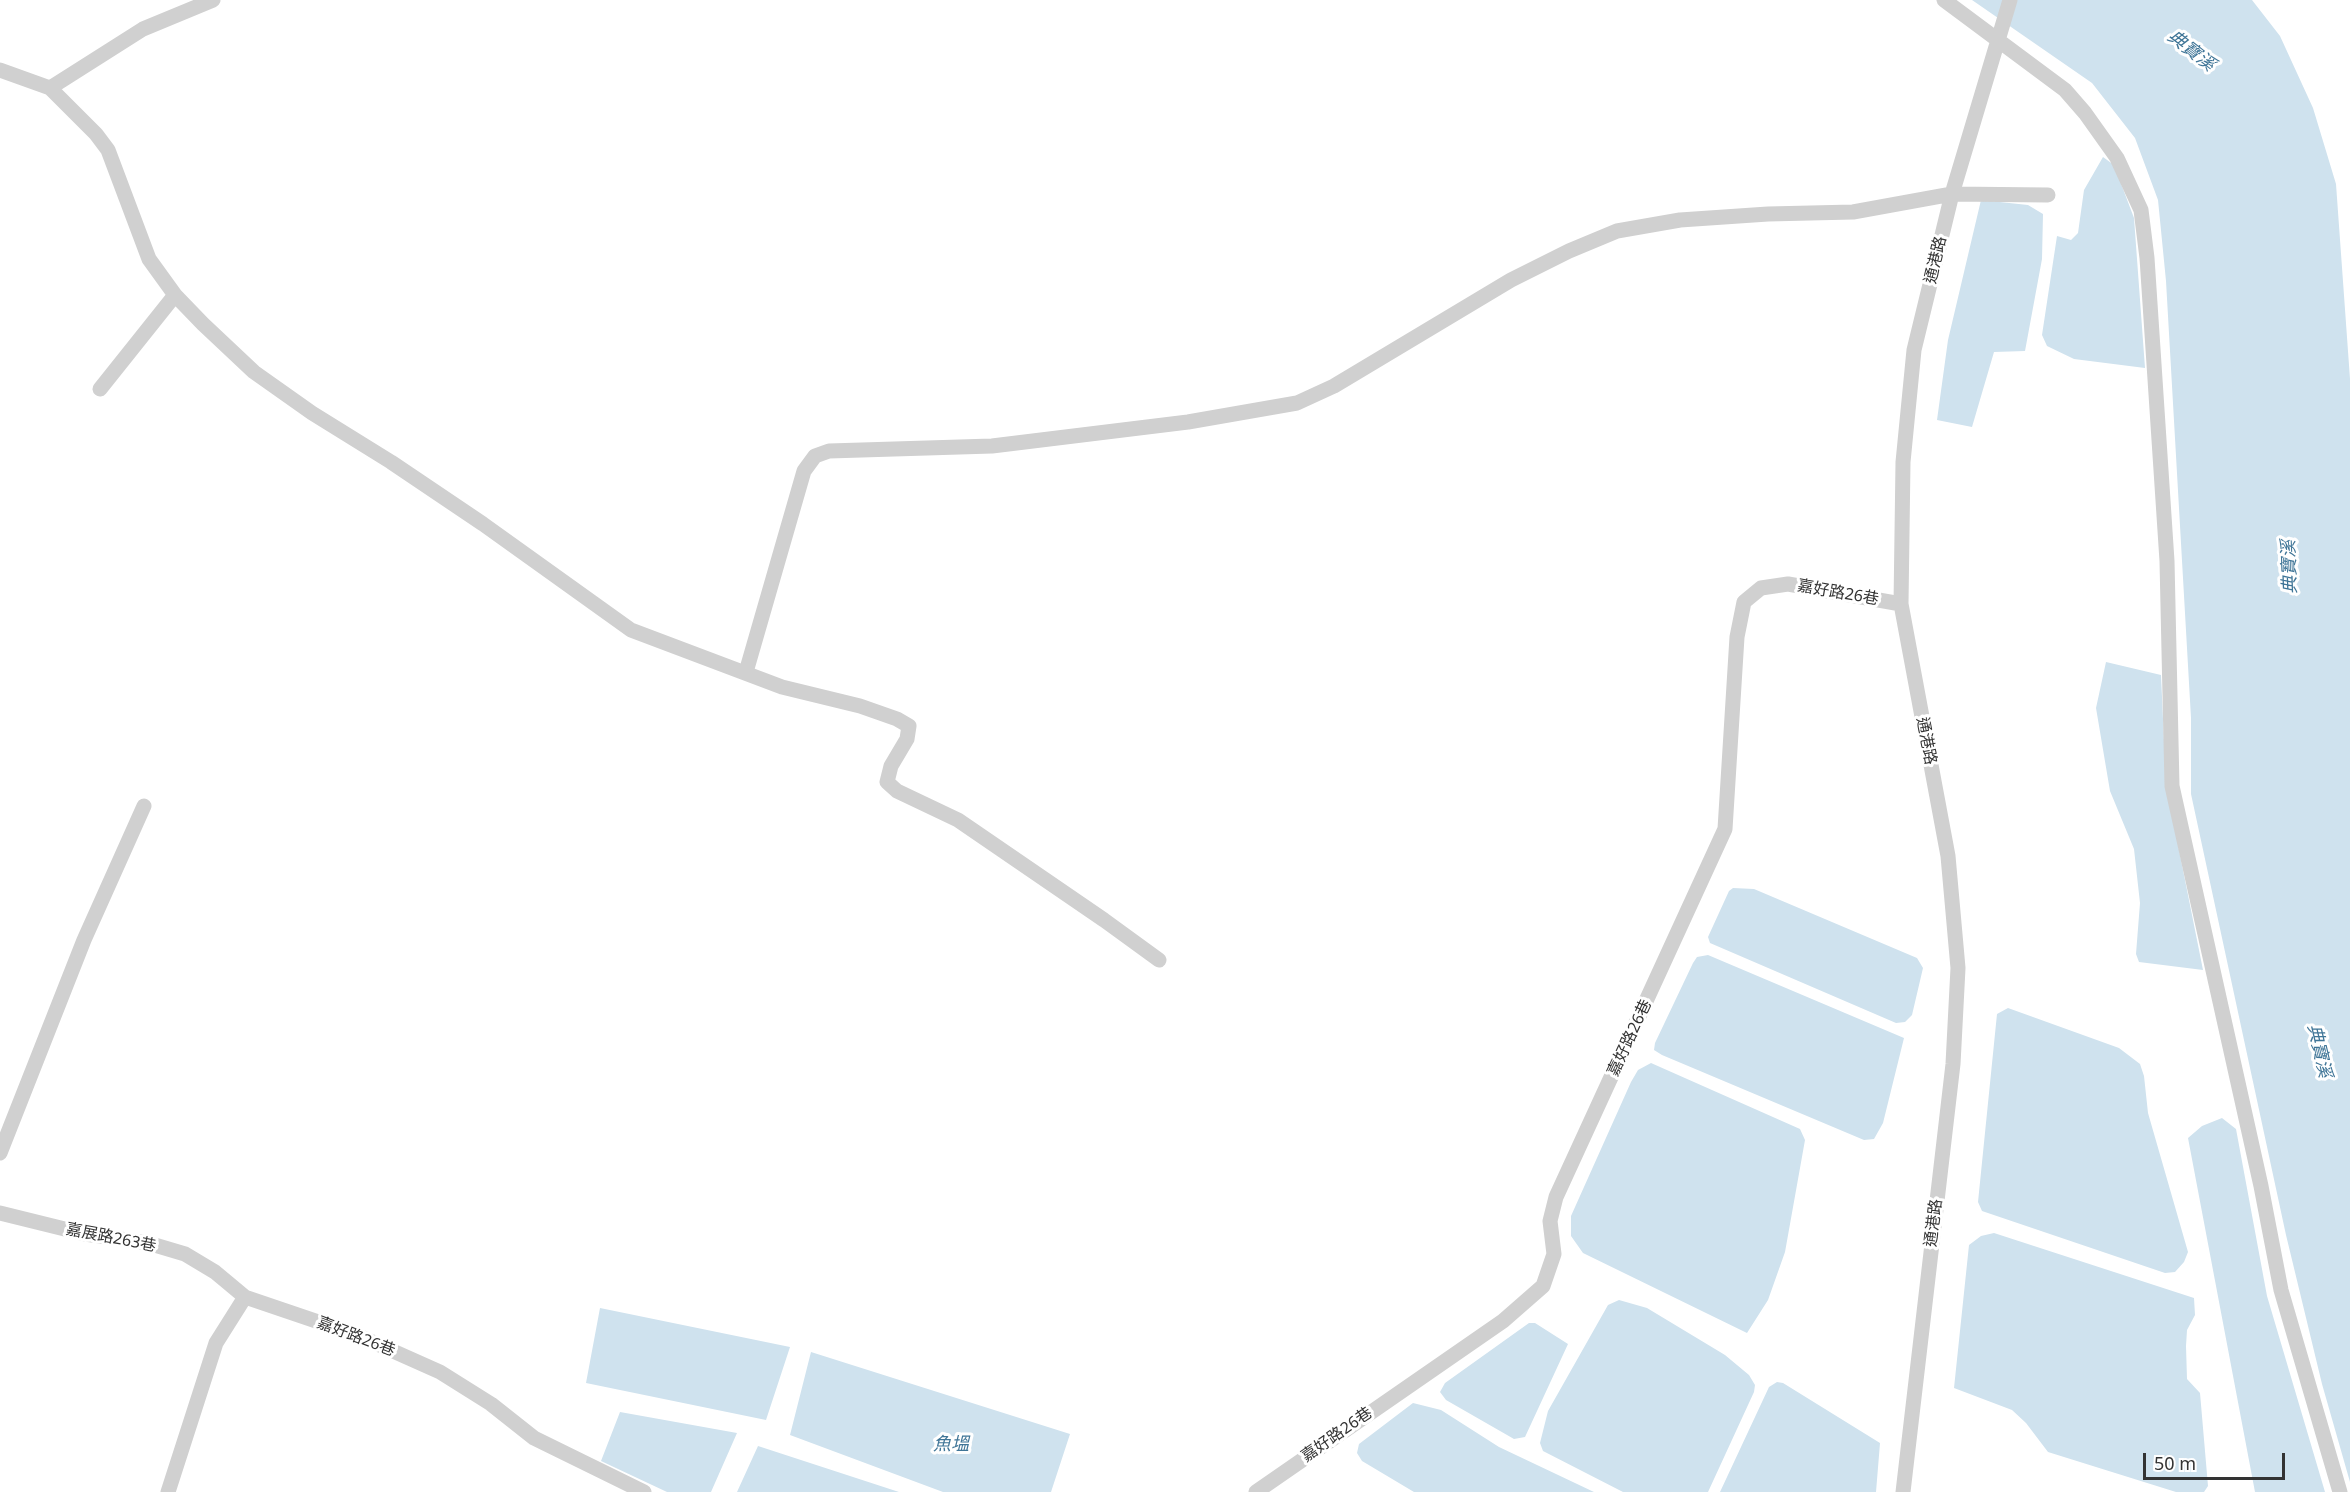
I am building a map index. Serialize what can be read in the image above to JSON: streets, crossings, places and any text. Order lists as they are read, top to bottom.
{
  "streets": {
    "street": ["通港路", "嘉好路26巷", "嘉展路263巷"]
  },
  "crossings": [
    ["通港路", "嘉好路26巷"],
    ["嘉好路26巷", "嘉展路263巷"]
  ],
  "water": ["典寶溪", "魚塭"],
  "scale_bar": "50 m"
}
